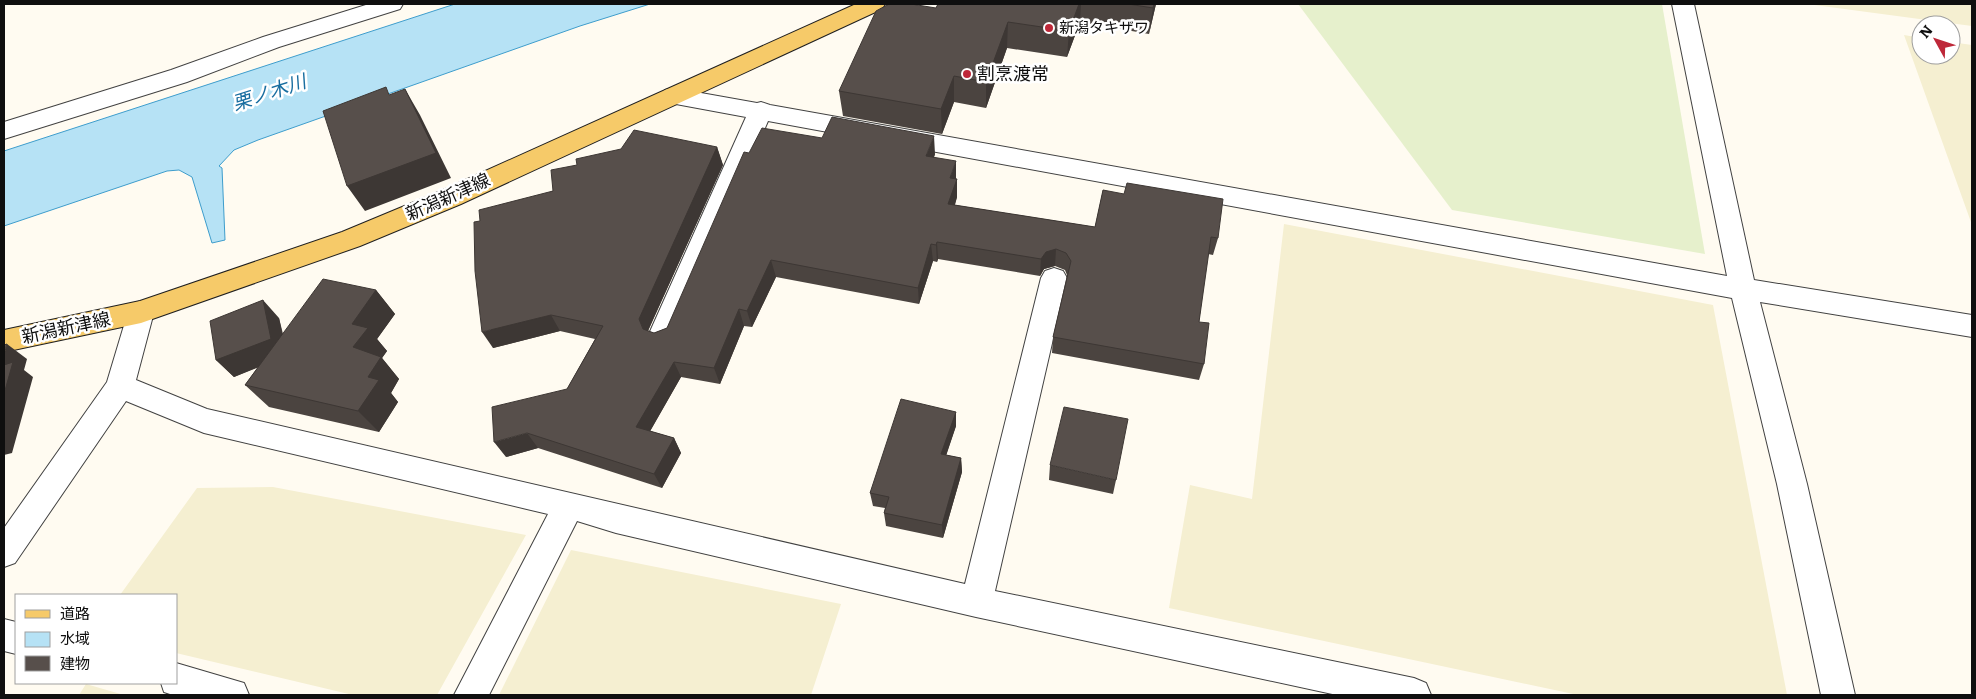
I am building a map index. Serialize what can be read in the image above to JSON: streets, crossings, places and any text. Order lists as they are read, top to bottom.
{
  "streets": {
    "main road": ["新潟新津線"]
  },
  "water": ["栗ノ木川"],
  "places": ["新潟タキザワ", "割烹渡常"],
  "legend": ["道路", "水域", "建物"],
  "north": "top left"
}
